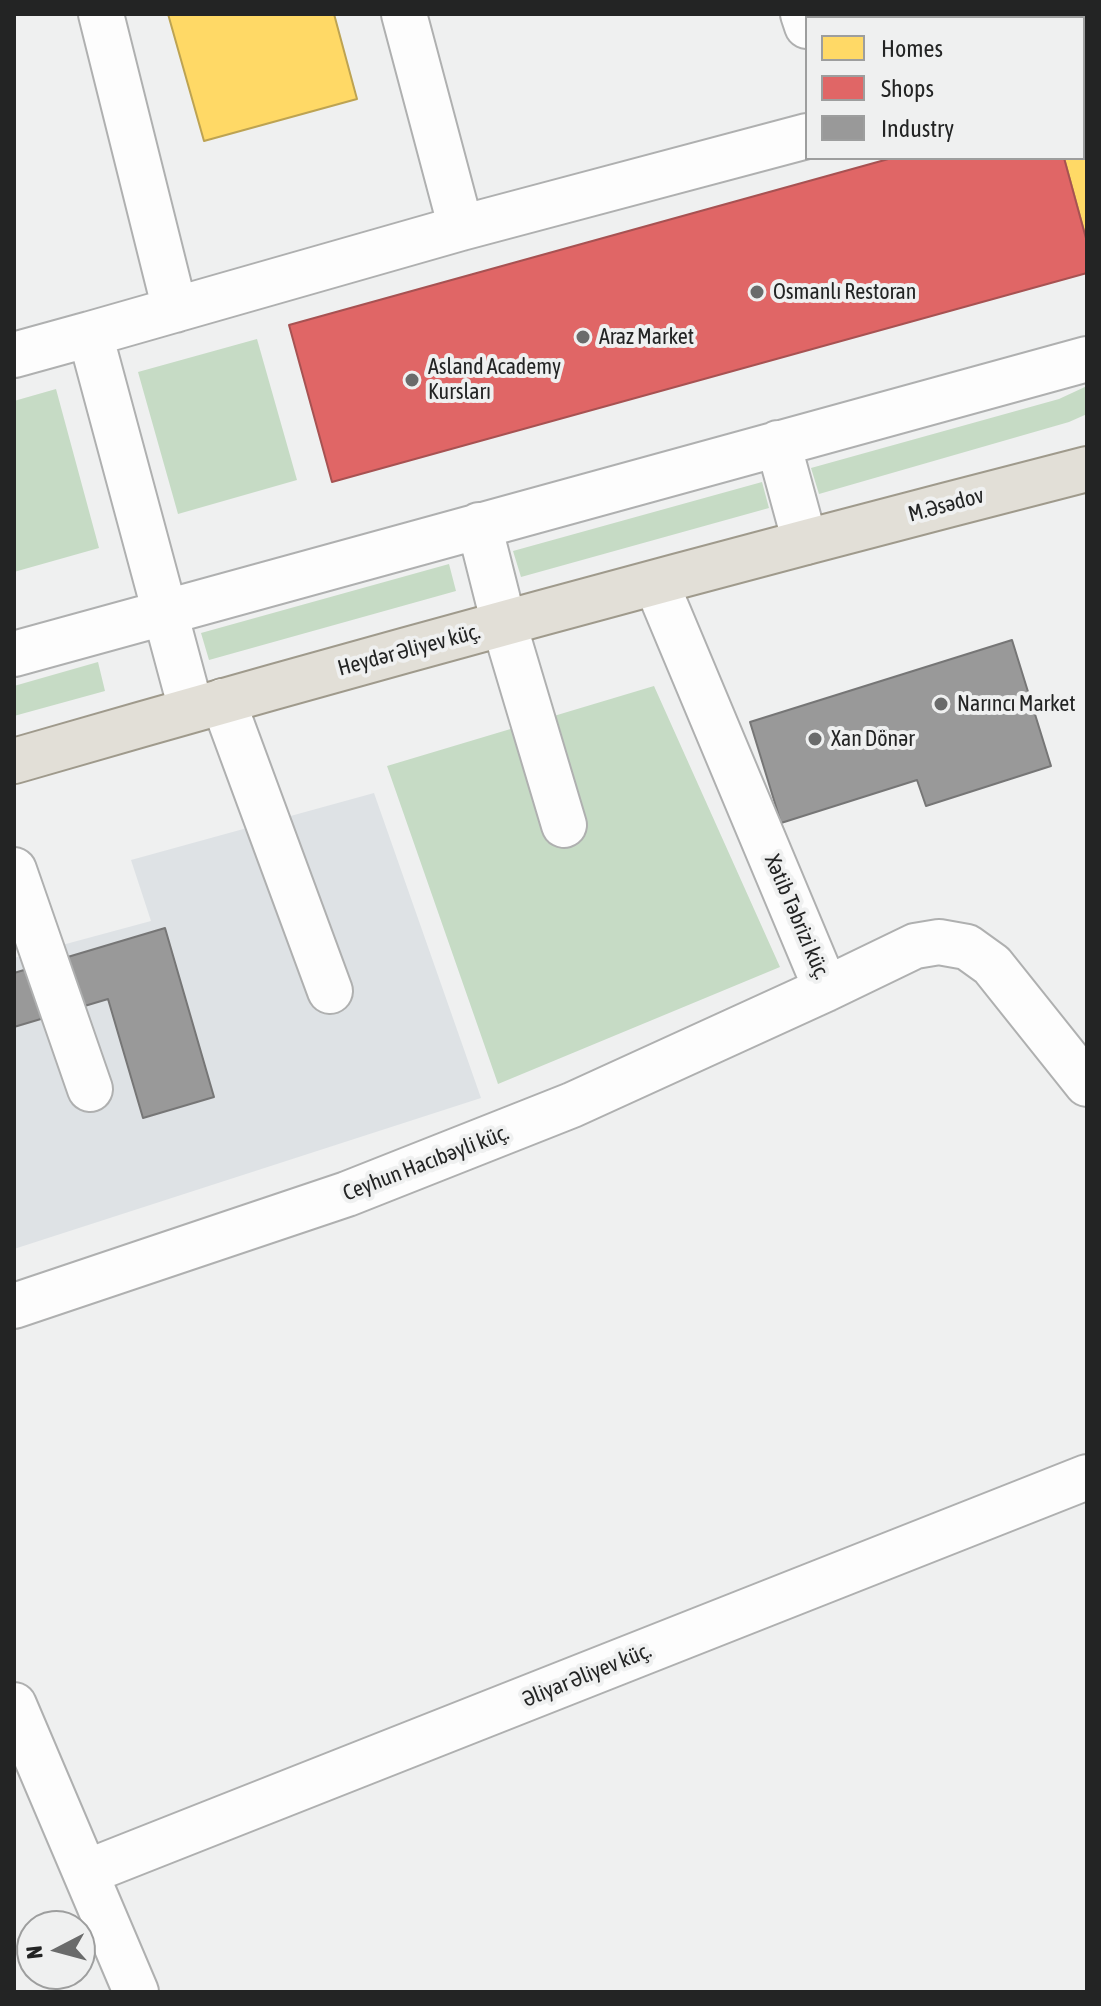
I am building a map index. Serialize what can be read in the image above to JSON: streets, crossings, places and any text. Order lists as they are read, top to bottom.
{
  "streets": {
    "main road": ["M.Əsədov", "Heydər Əliyev küç."],
    "street": ["Xətib Təbrizi küç.", "Ceyhun Hacıbəyli küç.", "Əliyar Əliyev küç."]
  },
  "crossings": [
    ["M.Əsədov", "Heydər Əliyev küç."],
    ["Heydər Əliyev küç.", "Xətib Təbrizi küç."],
    ["Xətib Təbrizi küç.", "Ceyhun Hacıbəyli küç."]
  ],
  "places": [
    "Osmanlı Restoran",
    "Araz Market",
    "Asland Academy Kursları",
    "Narıncı Market",
    "Xan Dönər"
  ],
  "legend": ["Homes", "Shops", "Industry"],
  "north": "left"
}
